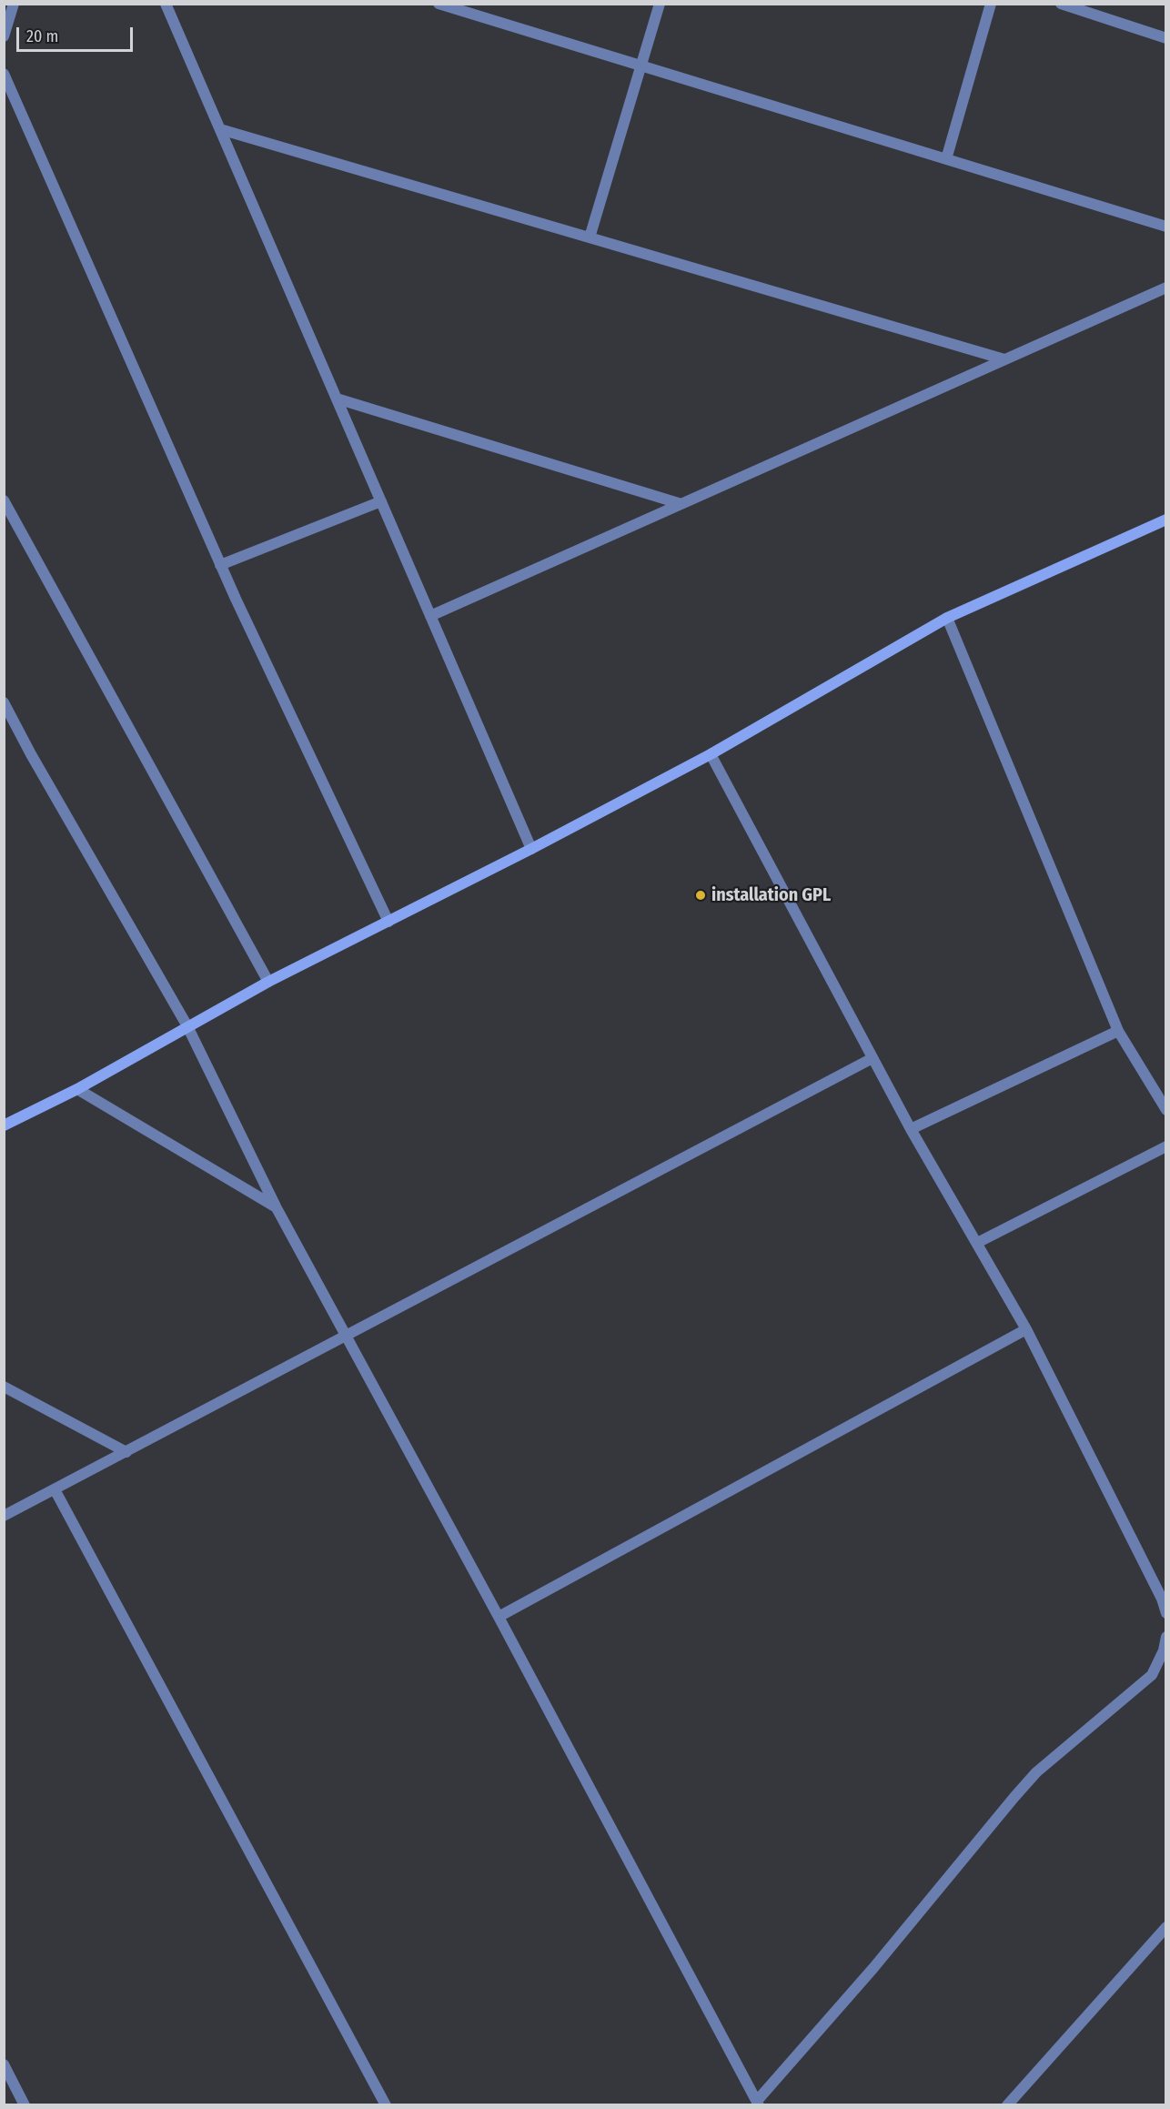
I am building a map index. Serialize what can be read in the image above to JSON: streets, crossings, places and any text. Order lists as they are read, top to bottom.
{
  "places": ["installation GPL"],
  "scale_bar": "20 m"
}
